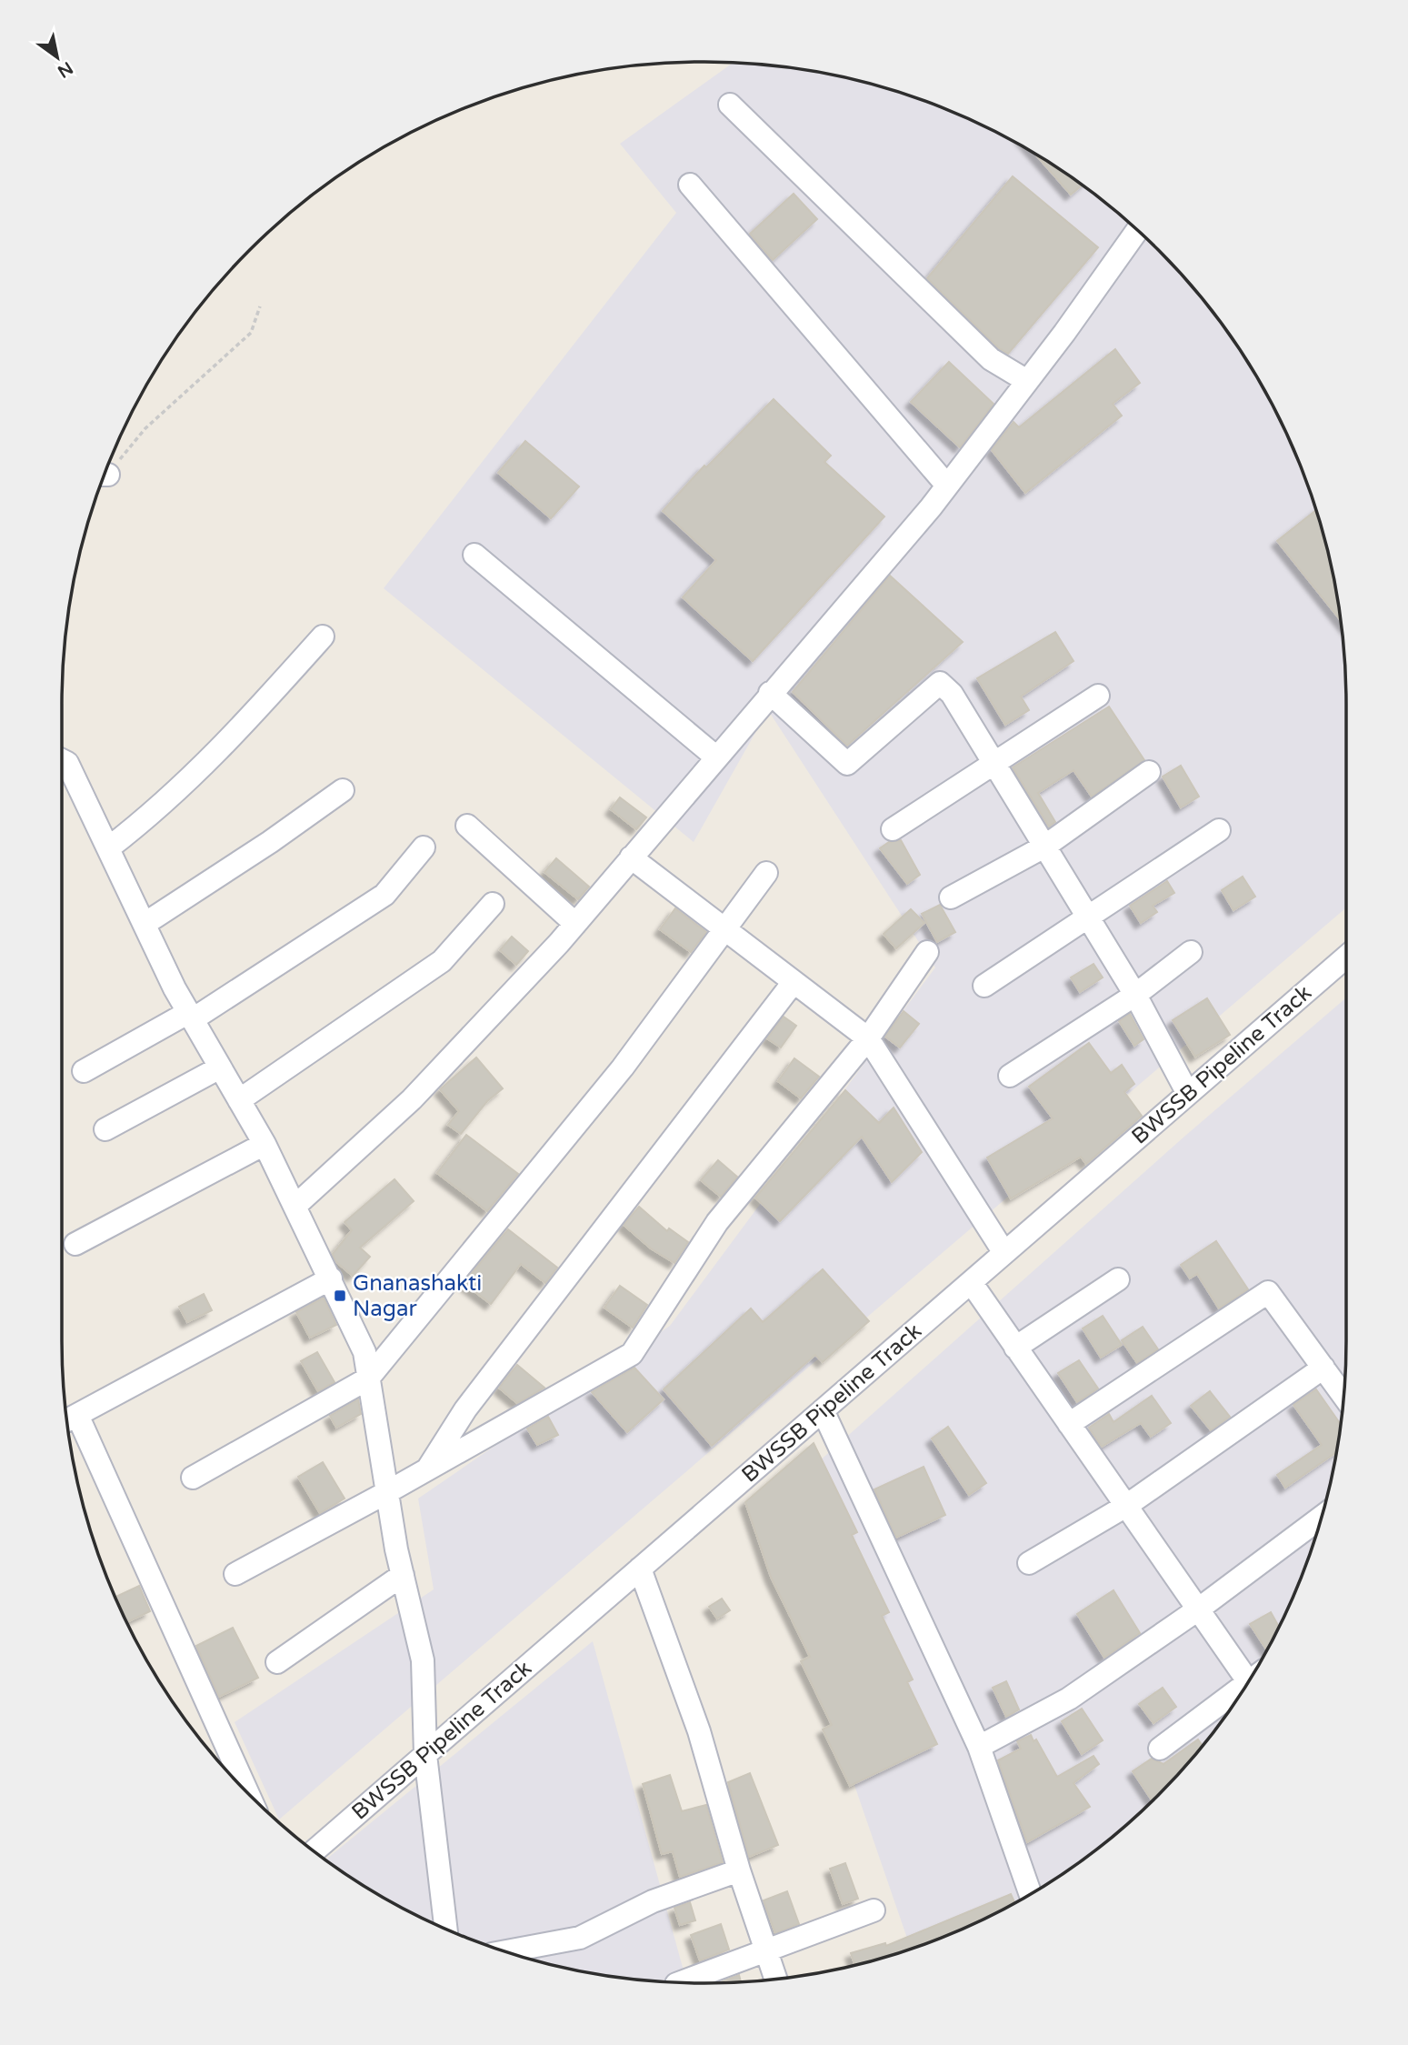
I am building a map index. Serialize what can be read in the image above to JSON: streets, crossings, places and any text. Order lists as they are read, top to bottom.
{
  "streets": {
    "street": ["BWSSB Pipeline Track"]
  },
  "places": {
    "transit": ["Gnanashakti Nagar"]
  },
  "north": "bottom right"
}
